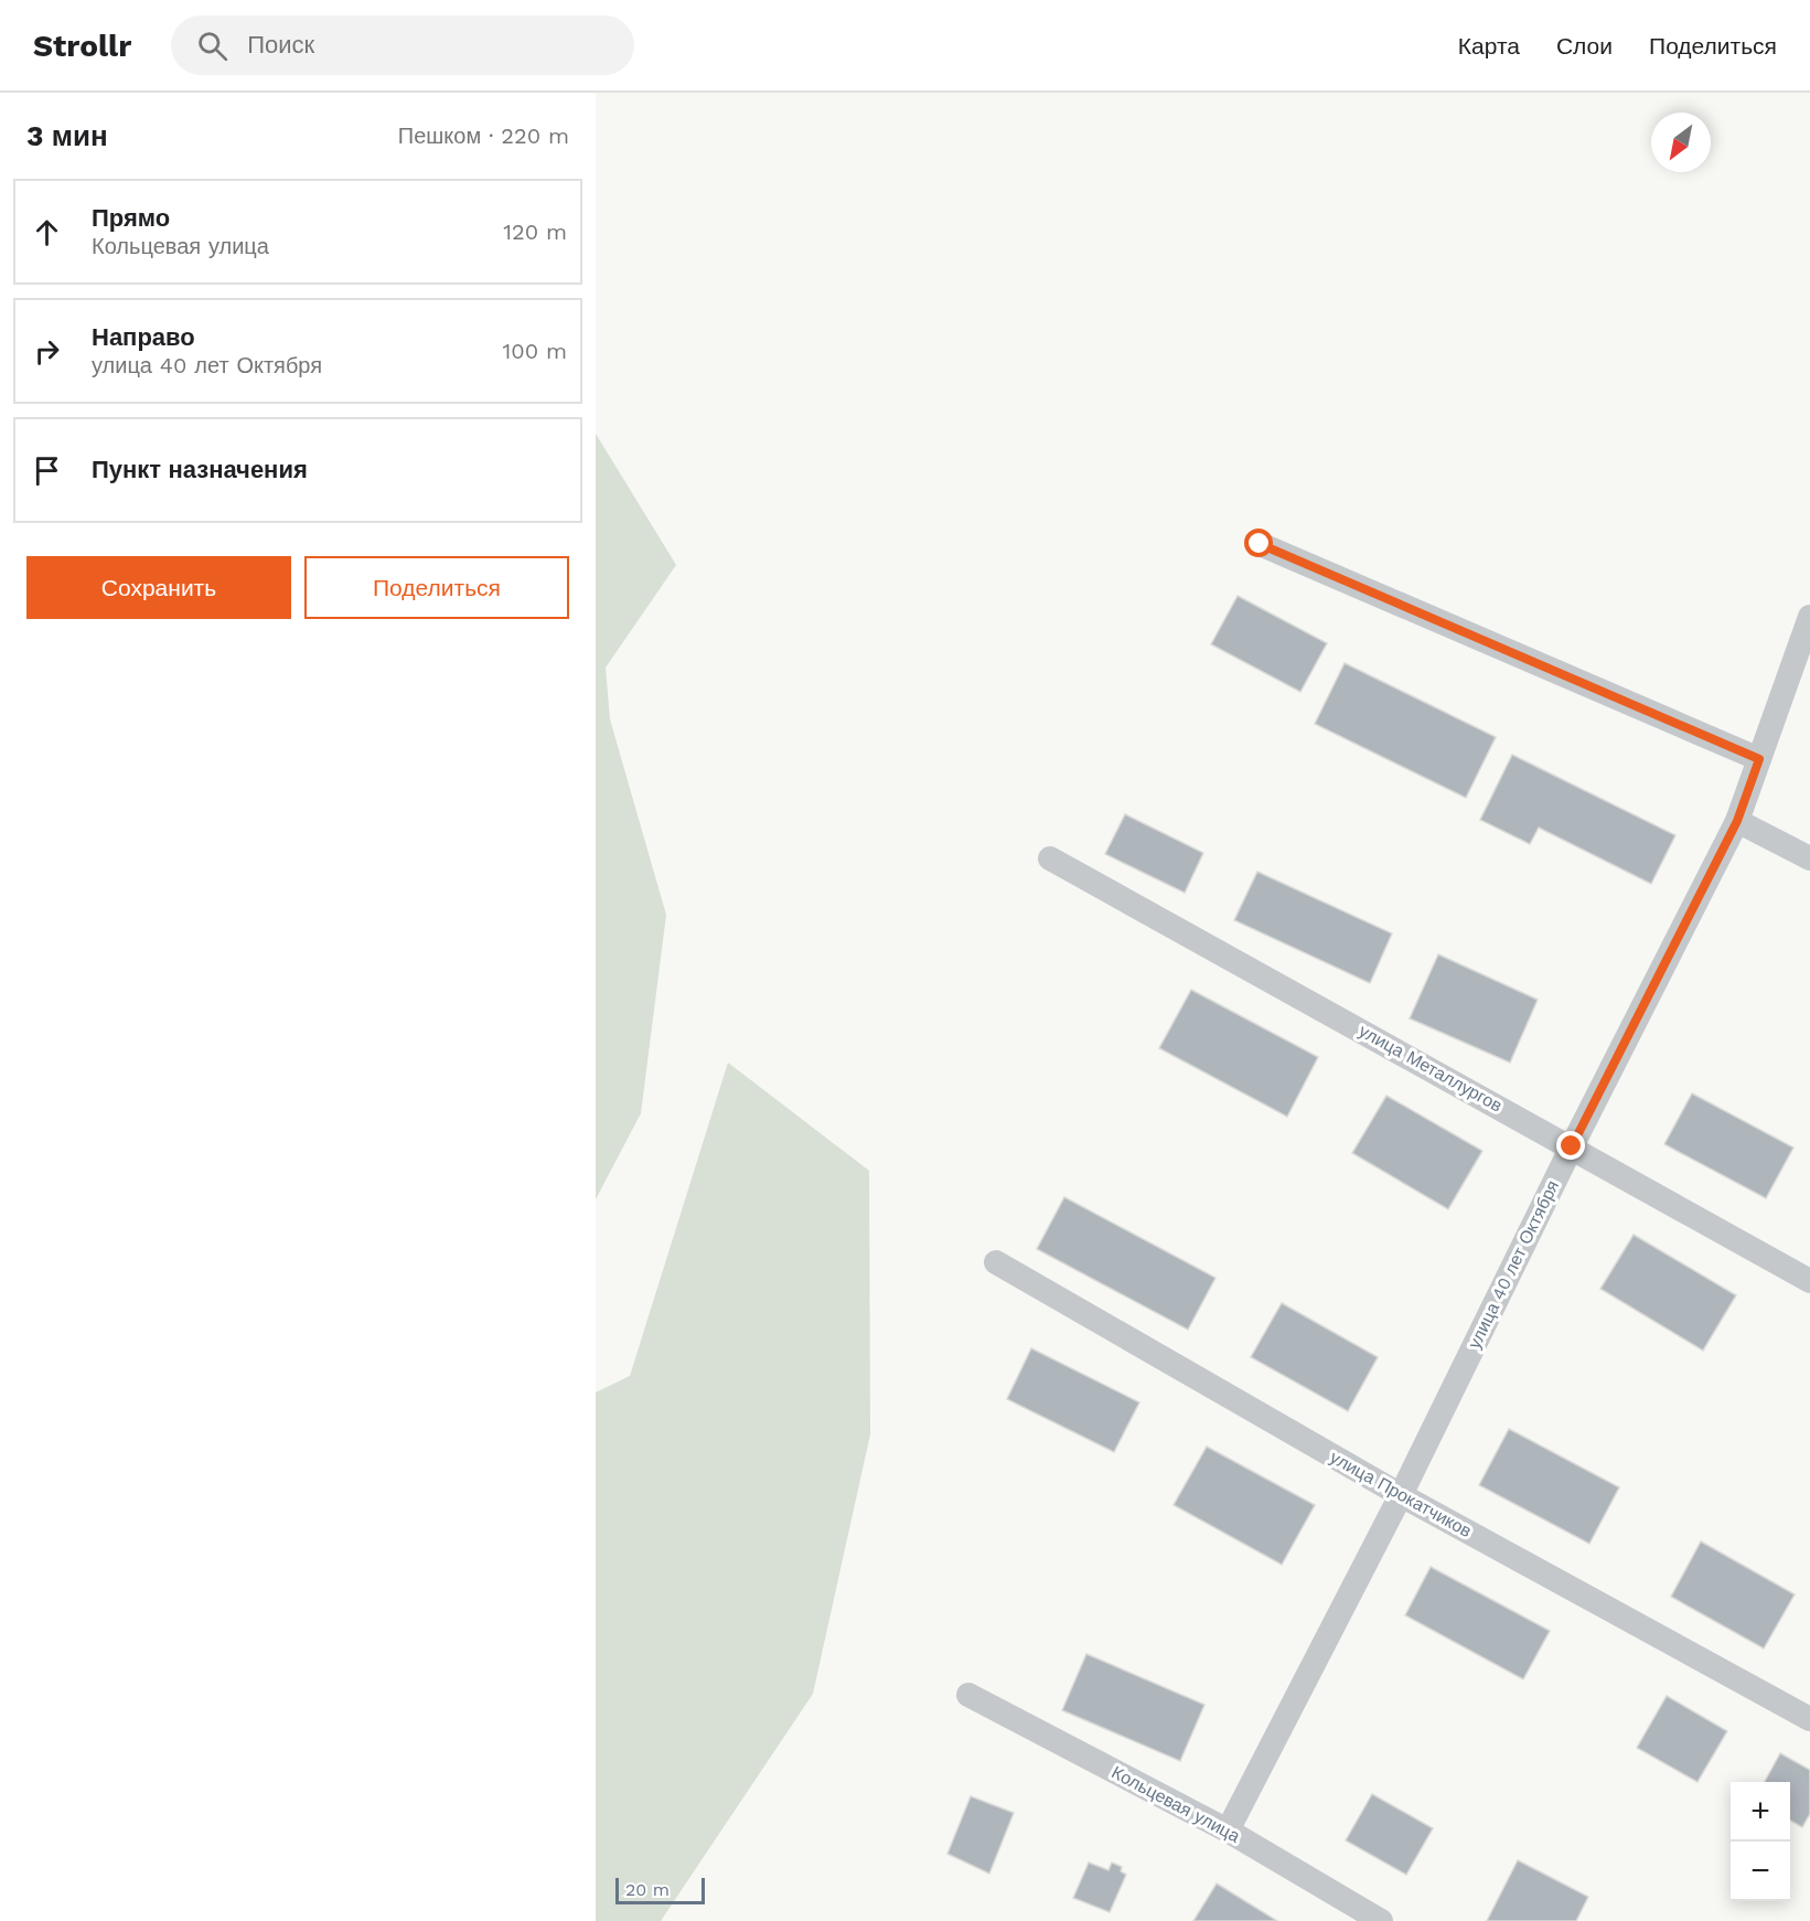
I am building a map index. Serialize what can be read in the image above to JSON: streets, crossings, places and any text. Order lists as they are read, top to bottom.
{
  "streets": {
    "street": [
      "улица Металлургов",
      "улица 40 лет Октября",
      "улица Прокатчиков",
      "Кольцевая улица"
    ]
  },
  "crossings": [
    ["улица Металлургов", "улица 40 лет Октября"],
    ["улица 40 лет Октября", "улица Прокатчиков"],
    ["улица 40 лет Октября", "Кольцевая улица"]
  ],
  "scale_bar": "20 m",
  "north": "bottom left",
  "page": {
    "header": "Strollr",
    "search": "Поиск",
    "nav": ["Карта", "Слои", "Поделиться"],
    "heading": ["3 мин", "Пешком · 220 m"],
    "list": [
      ["Прямо", "Кольцевая улица", "120 m"],
      ["Направо", "улица 40 лет Октября", "100 m"],
      "Пункт назначения"
    ],
    "buttons": ["Сохранить", "Поделиться"],
    "map_buttons": ["+", "−"],
    "scale": "20 m"
  }
}
